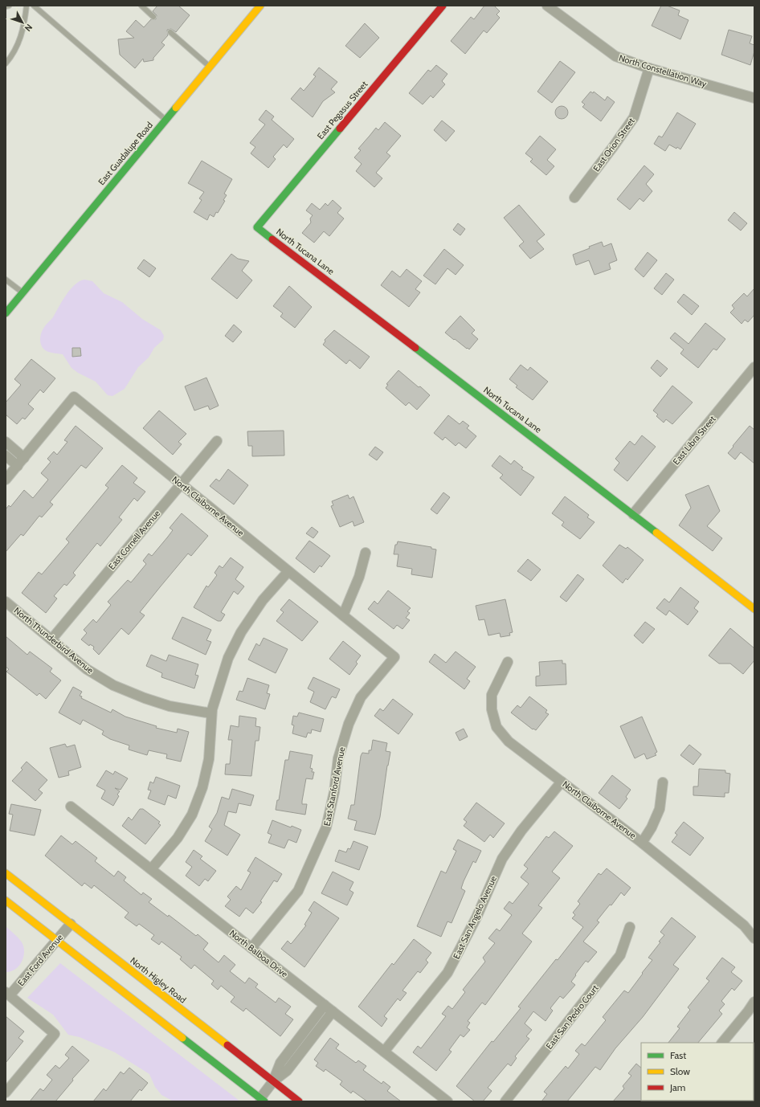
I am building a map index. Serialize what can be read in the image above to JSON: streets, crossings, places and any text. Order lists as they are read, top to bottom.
{
  "streets": {
    "main road": [
      "East Pegasus Street",
      "East Guadalupe Road",
      "North Tucana Lane",
      "North Higley Road"
    ],
    "street": [
      "North Constellation Way",
      "East Orion Street",
      "East Libra Street",
      "North Claiborne Avenue",
      "East Cornell Avenue",
      "North Thunderbird Avenue",
      "East Stanford Avenue",
      "East San Angelo Avenue",
      "North Balboa Drive",
      "East Ford Avenue",
      "East San Pedro Court"
    ]
  },
  "crossings": [
    ["North Constellation Way", "East Orion Street"],
    ["East Pegasus Street", "North Tucana Lane"],
    ["North Tucana Lane", "East Libra Street"],
    ["North Claiborne Avenue", "East Cornell Avenue"],
    ["North Claiborne Avenue", "East Stanford Avenue"],
    ["North Claiborne Avenue", "East San Angelo Avenue"],
    ["East Cornell Avenue", "North Thunderbird Avenue"],
    ["East Stanford Avenue", "North Balboa Drive"],
    ["East San Angelo Avenue", "North Balboa Drive"],
    ["East Ford Avenue", "North Higley Road"]
  ],
  "legend": ["Fast", "Slow", "Jam"],
  "north": "bottom right"
}
